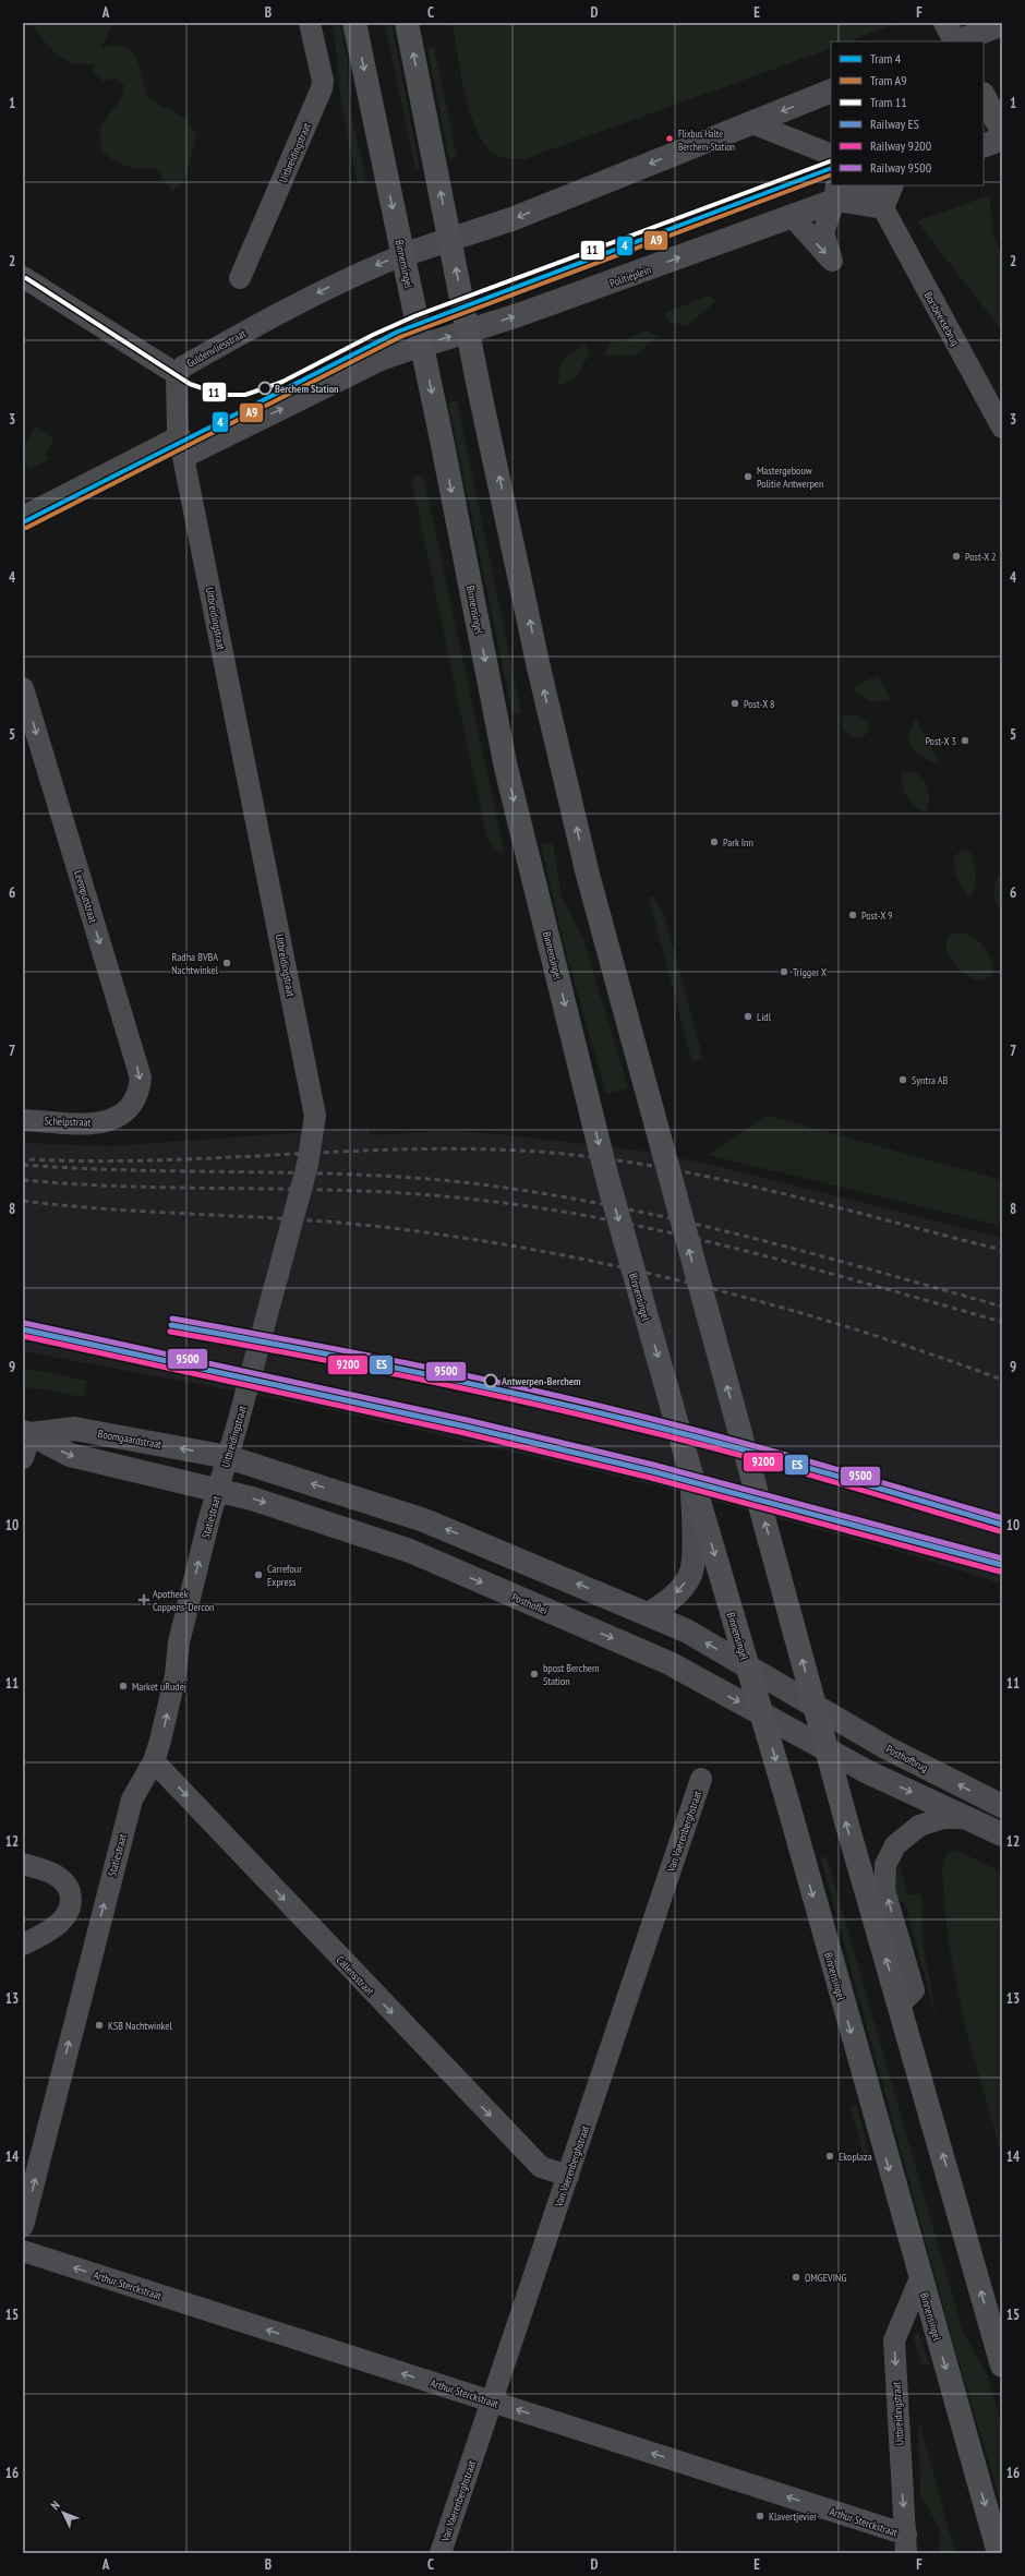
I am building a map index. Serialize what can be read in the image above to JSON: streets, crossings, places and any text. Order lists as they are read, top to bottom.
{
  "streets": {
    "main road": ["Binnensingel"],
    "street": [
      "Uitbreidingstraat",
      "Politieplein",
      "Borsbeeksebrug",
      "Guldenvliesstraat",
      "Leemputstraat",
      "Schelpstraat",
      "Boomgaardstraat",
      "Statiestraat",
      "Posthoflei",
      "Posthofbrug",
      "Van Vaerenberghstraat",
      "Callensstraat",
      "Arthur Sterckstraat"
    ]
  },
  "crossings": [
    ["Uitbreidingstraat", "Binnensingel"],
    ["Uitbreidingstraat", "Guldenvliesstraat"],
    ["Uitbreidingstraat", "Boomgaardstraat"],
    ["Uitbreidingstraat", "Statiestraat"],
    ["Uitbreidingstraat", "Posthoflei"],
    ["Uitbreidingstraat", "Arthur Sterckstraat"],
    ["Binnensingel", "Politieplein"],
    ["Binnensingel", "Guldenvliesstraat"],
    ["Binnensingel", "Posthoflei"],
    ["Leemputstraat", "Schelpstraat"],
    ["Statiestraat", "Posthoflei"],
    ["Statiestraat", "Callensstraat"],
    ["Van Vaerenberghstraat", "Callensstraat"],
    ["Van Vaerenberghstraat", "Arthur Sterckstraat"]
  ],
  "one_way": [
    "Leemputstraat",
    "Statiestraat",
    "Callensstraat",
    "Arthur Sterckstraat"
  ],
  "places": {
    "other": [
      "Flixbus Halte Berchem-Station",
      "Berchem Station",
      "Mastergebouw Politie Antwerpen",
      "Post-X 2",
      "Post-X 8",
      "Post-X 3",
      "Park Inn",
      "Post-X 9",
      "Radha BVBA Nachtwinkel",
      "Trigger X",
      "Lidl",
      "Syntra AB",
      "Antwerpen-Berchem",
      "Carrefour Express",
      "bpost Berchem Station",
      "Market uRudej",
      "KSB Nachtwinkel",
      "Ekoplaza",
      "OMGEVING",
      "Klavertjevier"
    ],
    "health": ["Apotheek Coppens-Dercon"]
  },
  "lines": [
    "tram line 11",
    "tram line 4",
    "tram line A9",
    "rail line 9500",
    "rail line ES",
    "rail line 9200"
  ],
  "legend": [
    "Tram 4",
    "Tram A9",
    "Tram 11",
    "Railway ES",
    "Railway 9200",
    "Railway 9500"
  ],
  "north": "top left",
  "grid": {
    "columns": [
      "A",
      "B",
      "C",
      "D",
      "E",
      "F"
    ],
    "rows": [
      "1",
      "2",
      "3",
      "4",
      "5",
      "6",
      "7",
      "8",
      "9",
      "10",
      "11",
      "12",
      "13",
      "14",
      "15",
      "16"
    ]
  }
}
